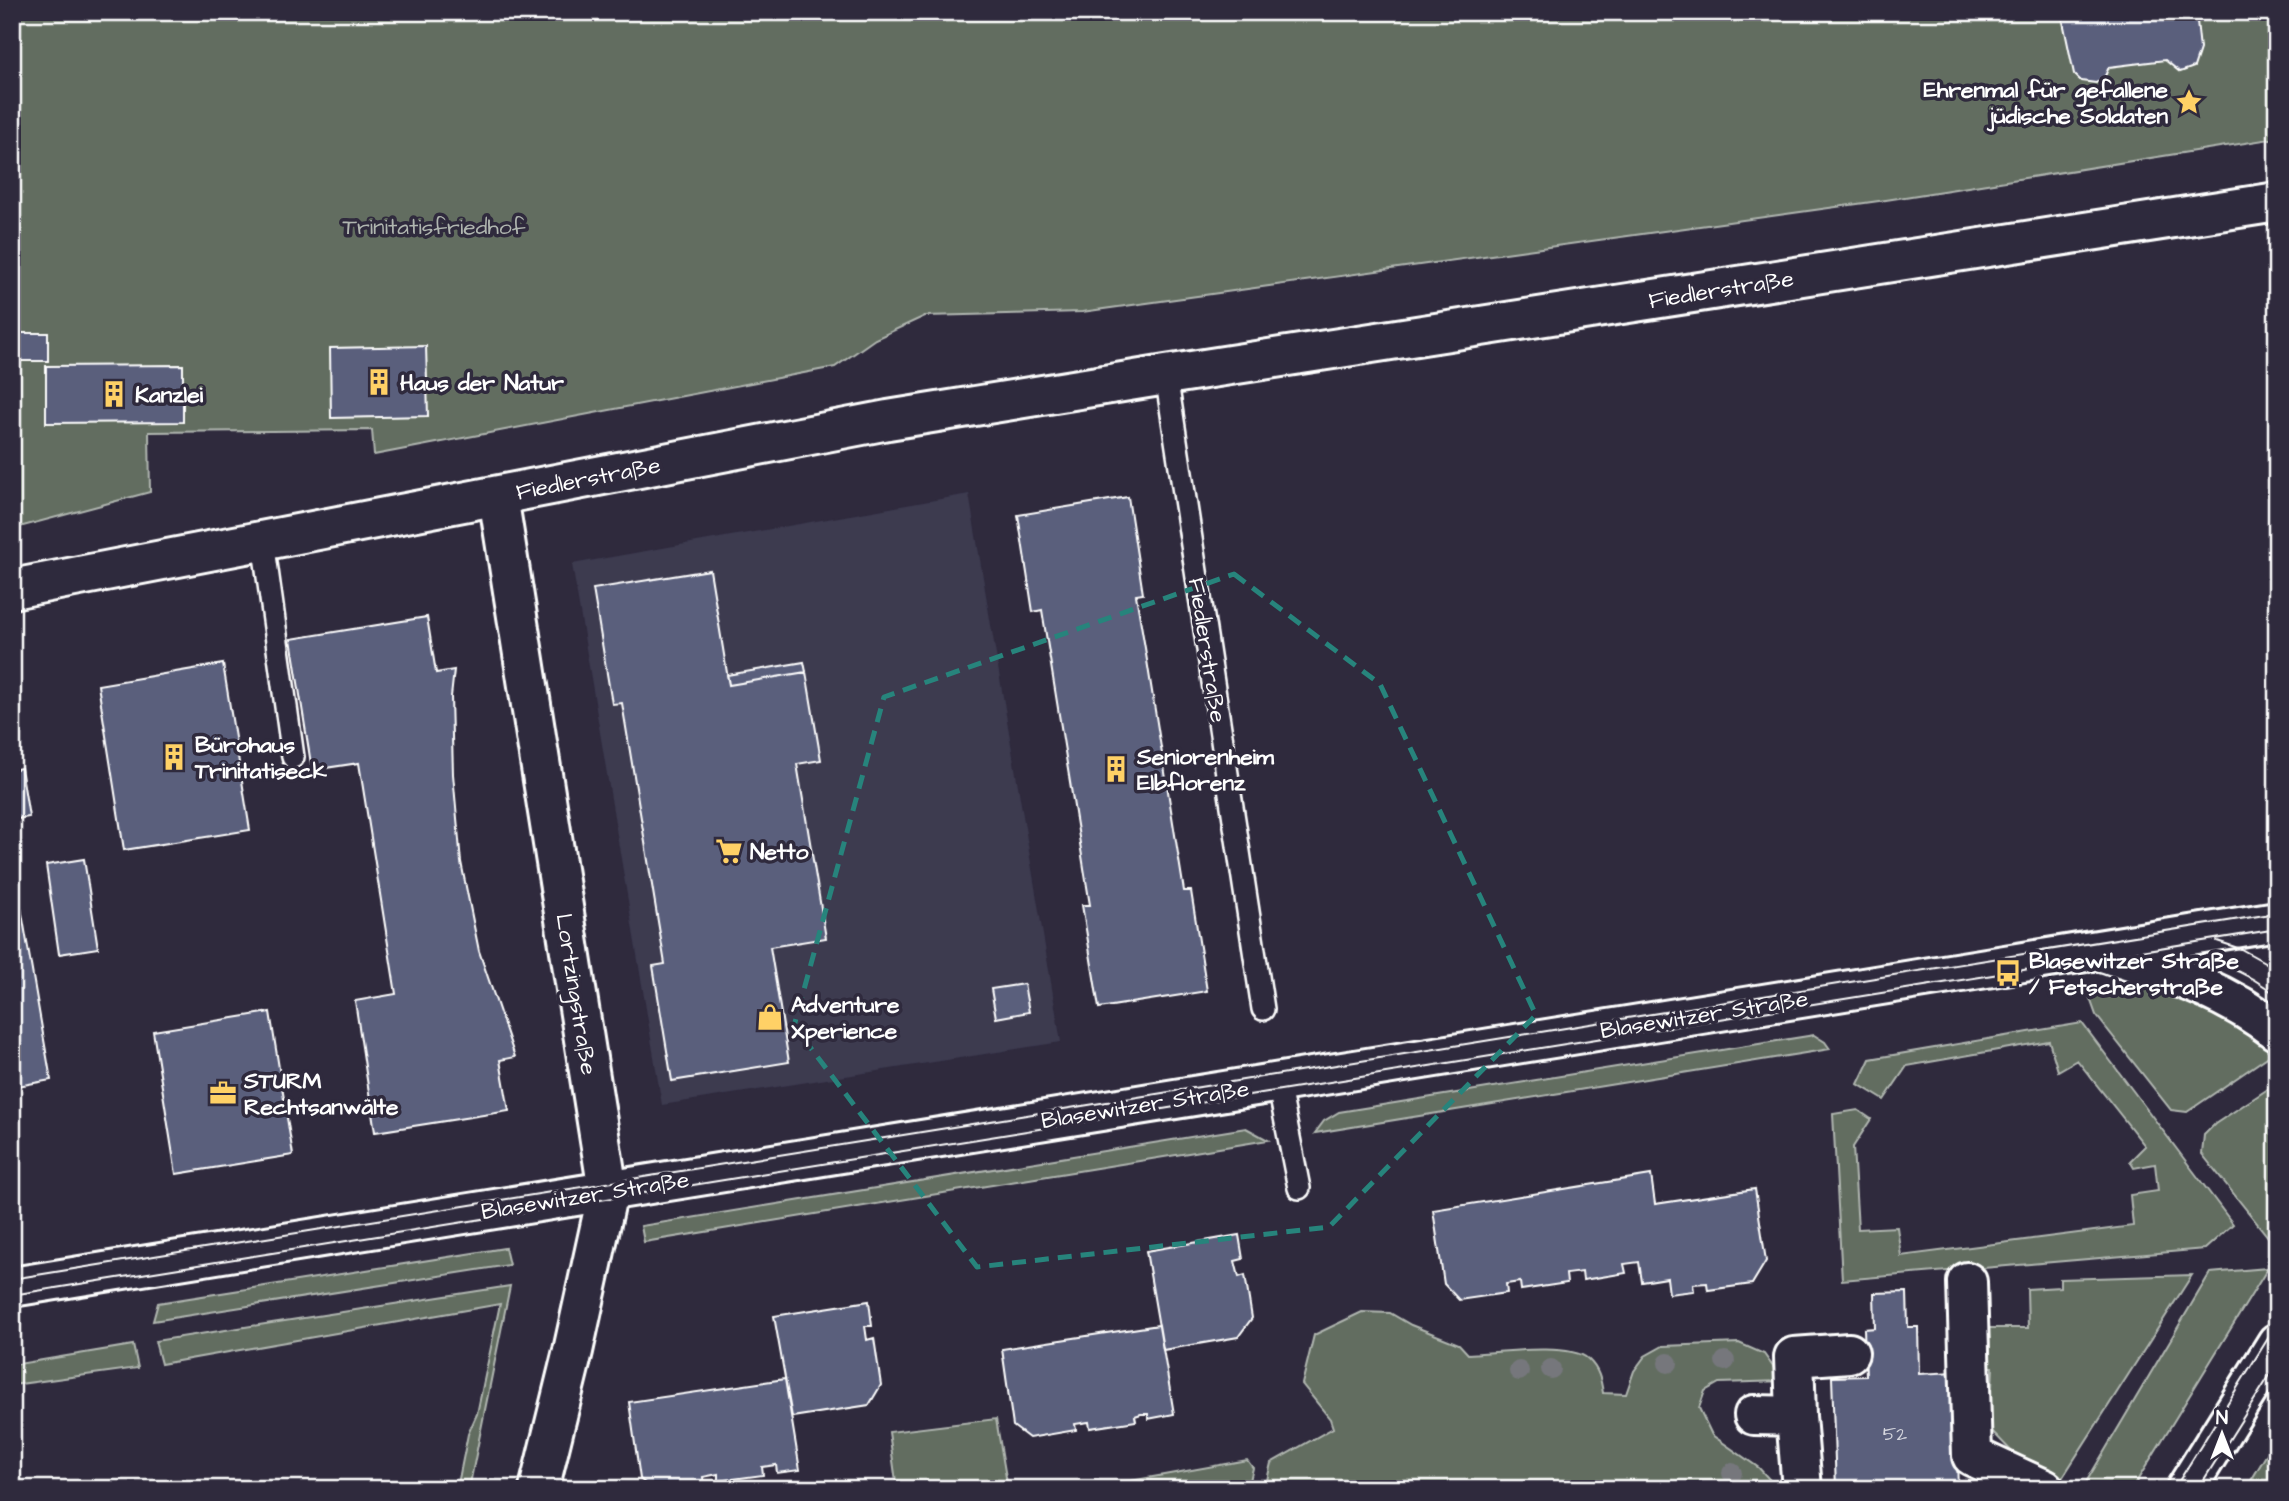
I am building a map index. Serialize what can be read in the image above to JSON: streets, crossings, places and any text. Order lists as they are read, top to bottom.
{
  "streets": {
    "street": ["Fiedlerstraße", "Lortzingstraße", "Blasewitzer Straße"]
  },
  "crossings": [
    ["Fiedlerstraße", "Lortzingstraße"],
    ["Lortzingstraße", "Blasewitzer Straße"]
  ],
  "parks": ["Trinitatisfriedhof"],
  "places": {
    "place": ["Ehrenmal für gefallene jüdische Soldaten"],
    "building": [
      "Haus der Natur",
      "Kanzlei",
      "Bürohaus Trinitatiseck",
      "Seniorenheim Elbflorenz"
    ],
    "supermarket": ["Netto"],
    "bus stop": ["Blasewitzer Straße / Fetscherstraße"],
    "shop": ["Adventure Xperience"],
    "office": ["STURM Rechtsanwälte"]
  },
  "house_numbers": ["52"],
  "north": "top"
}
